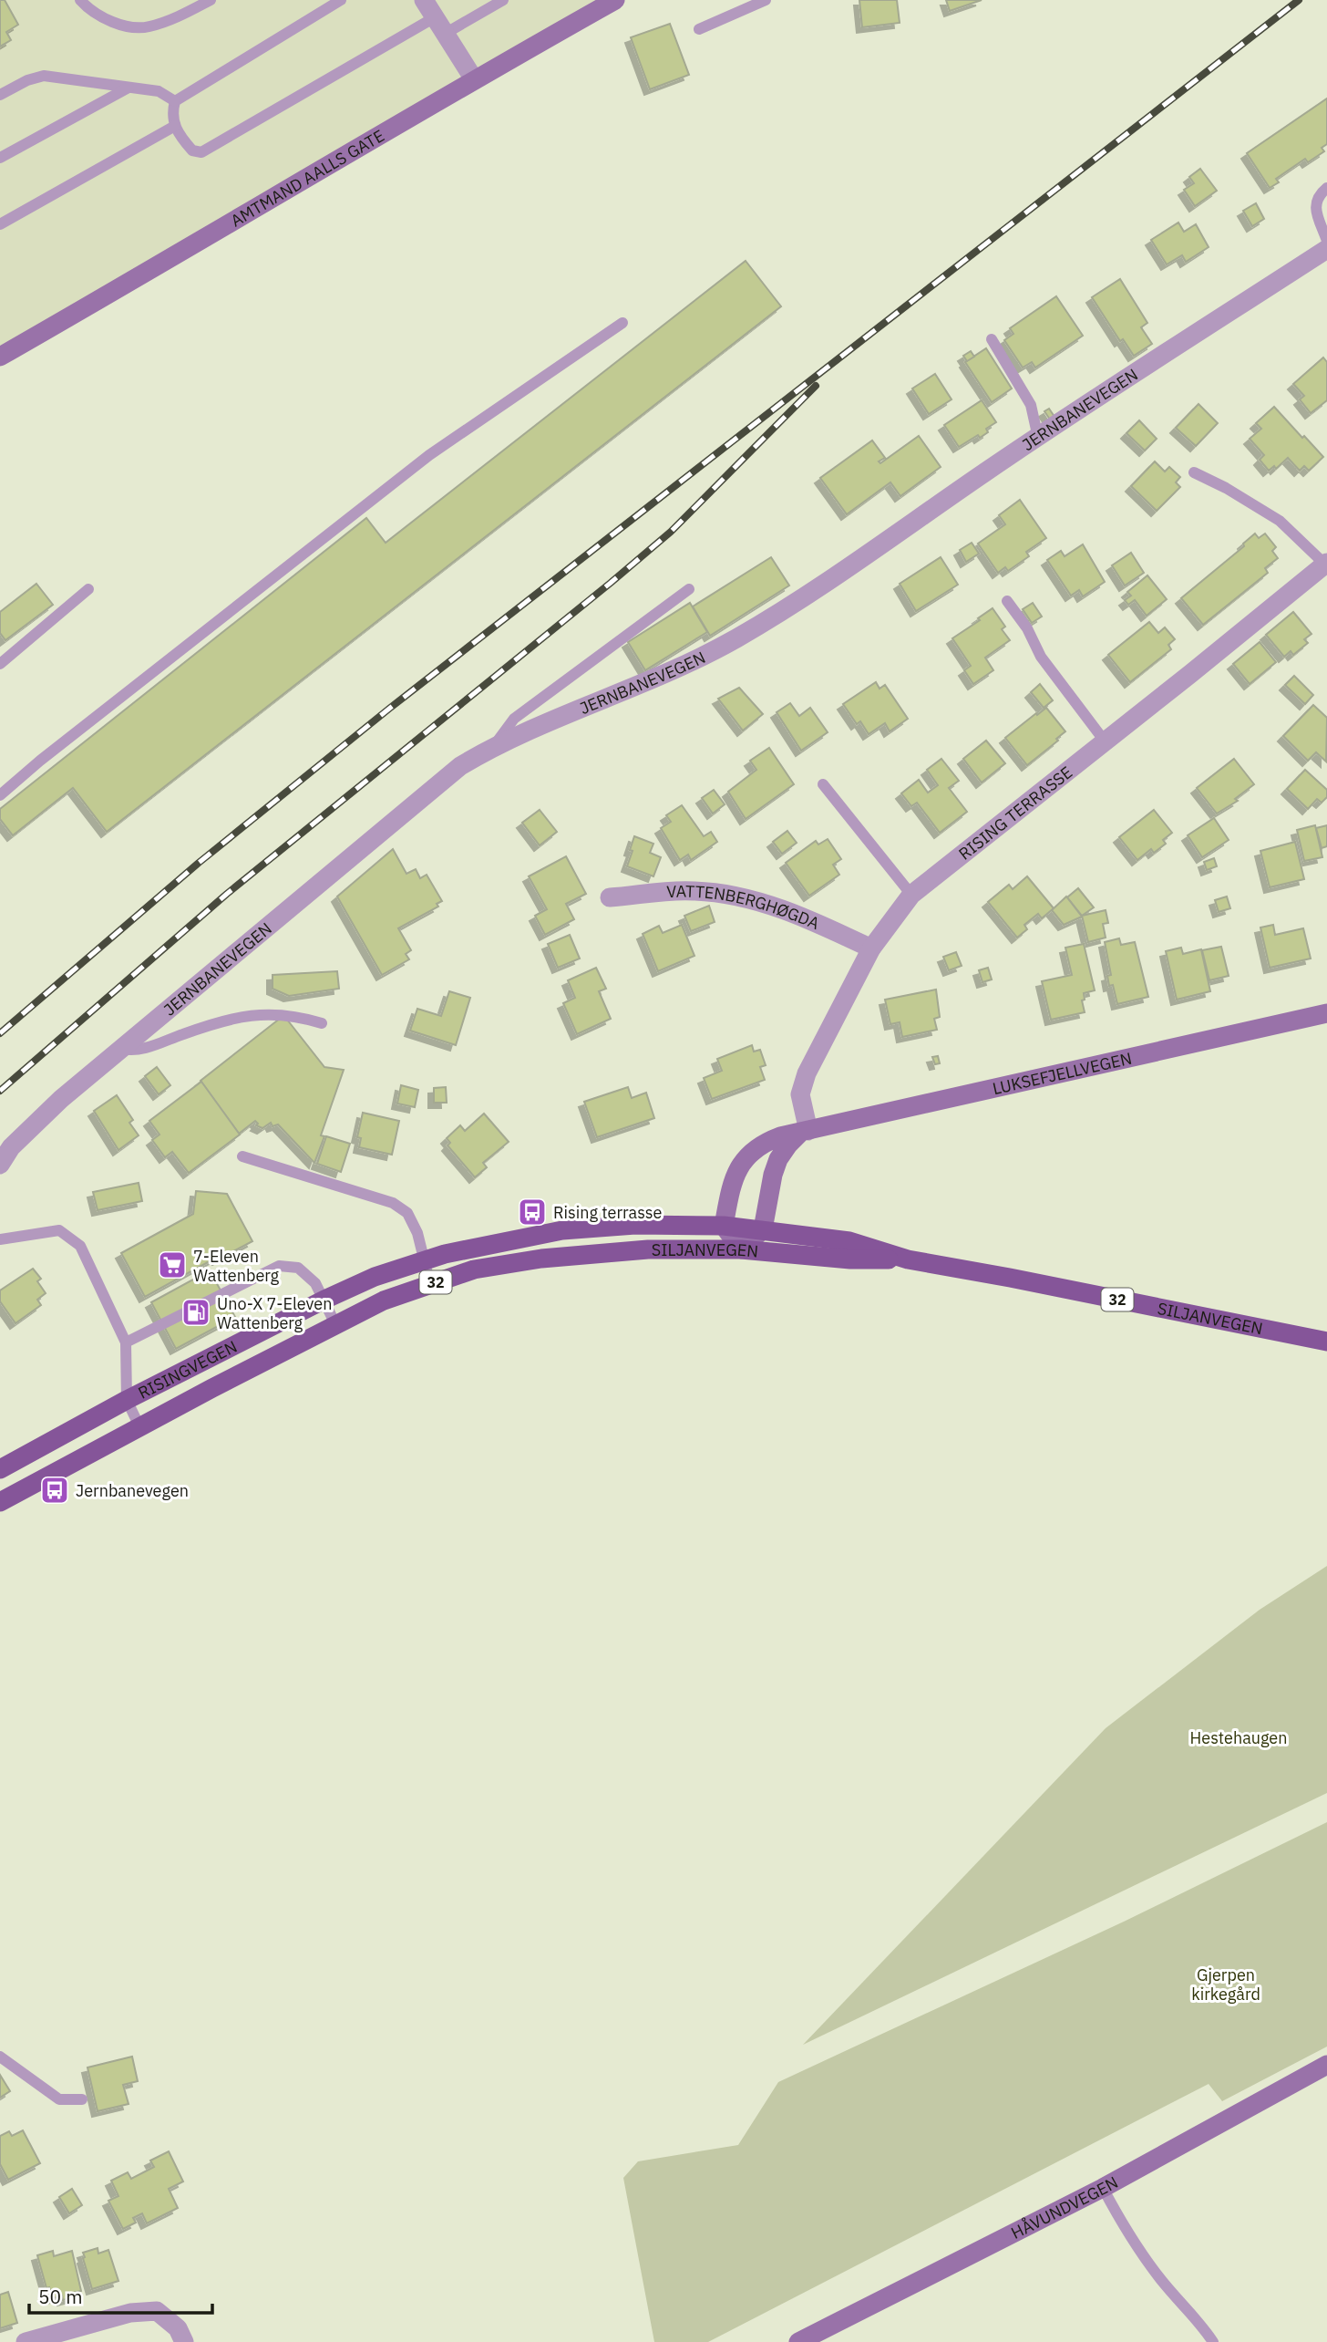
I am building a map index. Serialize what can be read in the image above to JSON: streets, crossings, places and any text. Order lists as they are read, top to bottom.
{
  "streets": {
    "main road": [
      "AMTMAND AALLS GATE",
      "LUKSEFJELLVEGEN",
      "SILJANVEGEN",
      "32",
      "RISINGVEGEN",
      "HÅVUNDVEGEN"
    ],
    "street": ["JERNBANEVEGEN", "RISING TERRASSE", "VATTENBERGHØGDA"]
  },
  "crossings": [
    ["RISING TERRASSE", "VATTENBERGHØGDA"],
    ["RISING TERRASSE", "LUKSEFJELLVEGEN"],
    ["LUKSEFJELLVEGEN", "SILJANVEGEN"],
    ["SILJANVEGEN", "RISINGVEGEN"]
  ],
  "parks": ["Hestehaugen", "Gjerpen kirkegård"],
  "places": {
    "bus stop": ["Rising terrasse", "Jernbanevegen"],
    "supermarket": ["7-Eleven Wattenberg"],
    "fuel station": ["Uno-X 7-Eleven Wattenberg"]
  },
  "scale_bar": "50 m"
}
